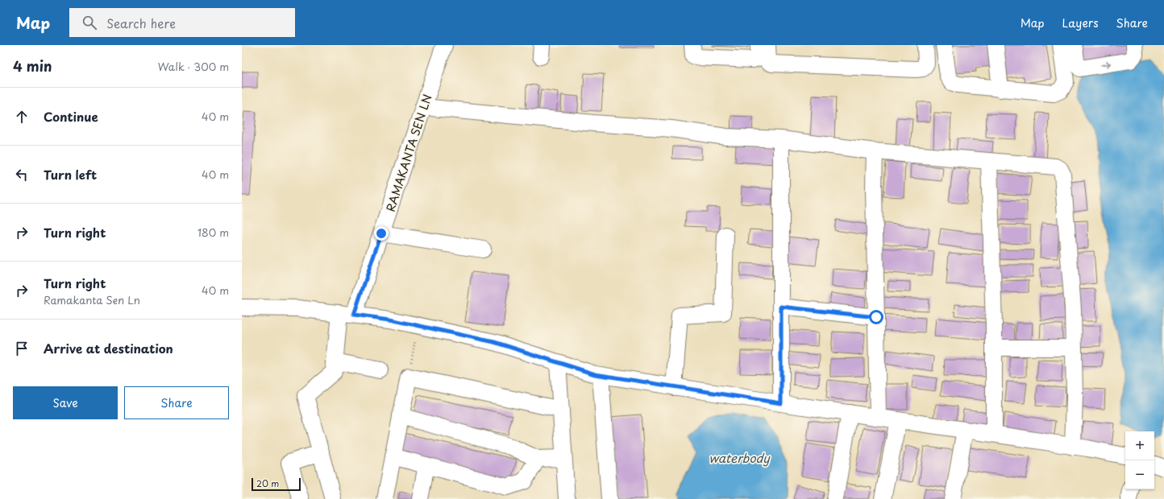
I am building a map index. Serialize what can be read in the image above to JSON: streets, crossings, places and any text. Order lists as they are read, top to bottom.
{
  "streets": {
    "street": ["RAMAKANTA SEN LN"]
  },
  "water": ["waterbody"],
  "scale_bar": "20 m",
  "page": {
    "header": "Map",
    "search": "Search here",
    "nav": ["Map", "Layers", "Share"],
    "heading": ["4 min", "Walk · 300 m"],
    "list": [
      ["Continue", "40 m"],
      ["Turn left", "40 m"],
      ["Turn right", "180 m"],
      ["Turn right", "Ramakanta Sen Ln", "40 m"],
      "Arrive at destination"
    ],
    "buttons": ["Save", "Share"],
    "map_buttons": ["+", "−"],
    "scale": "20 m"
  }
}
